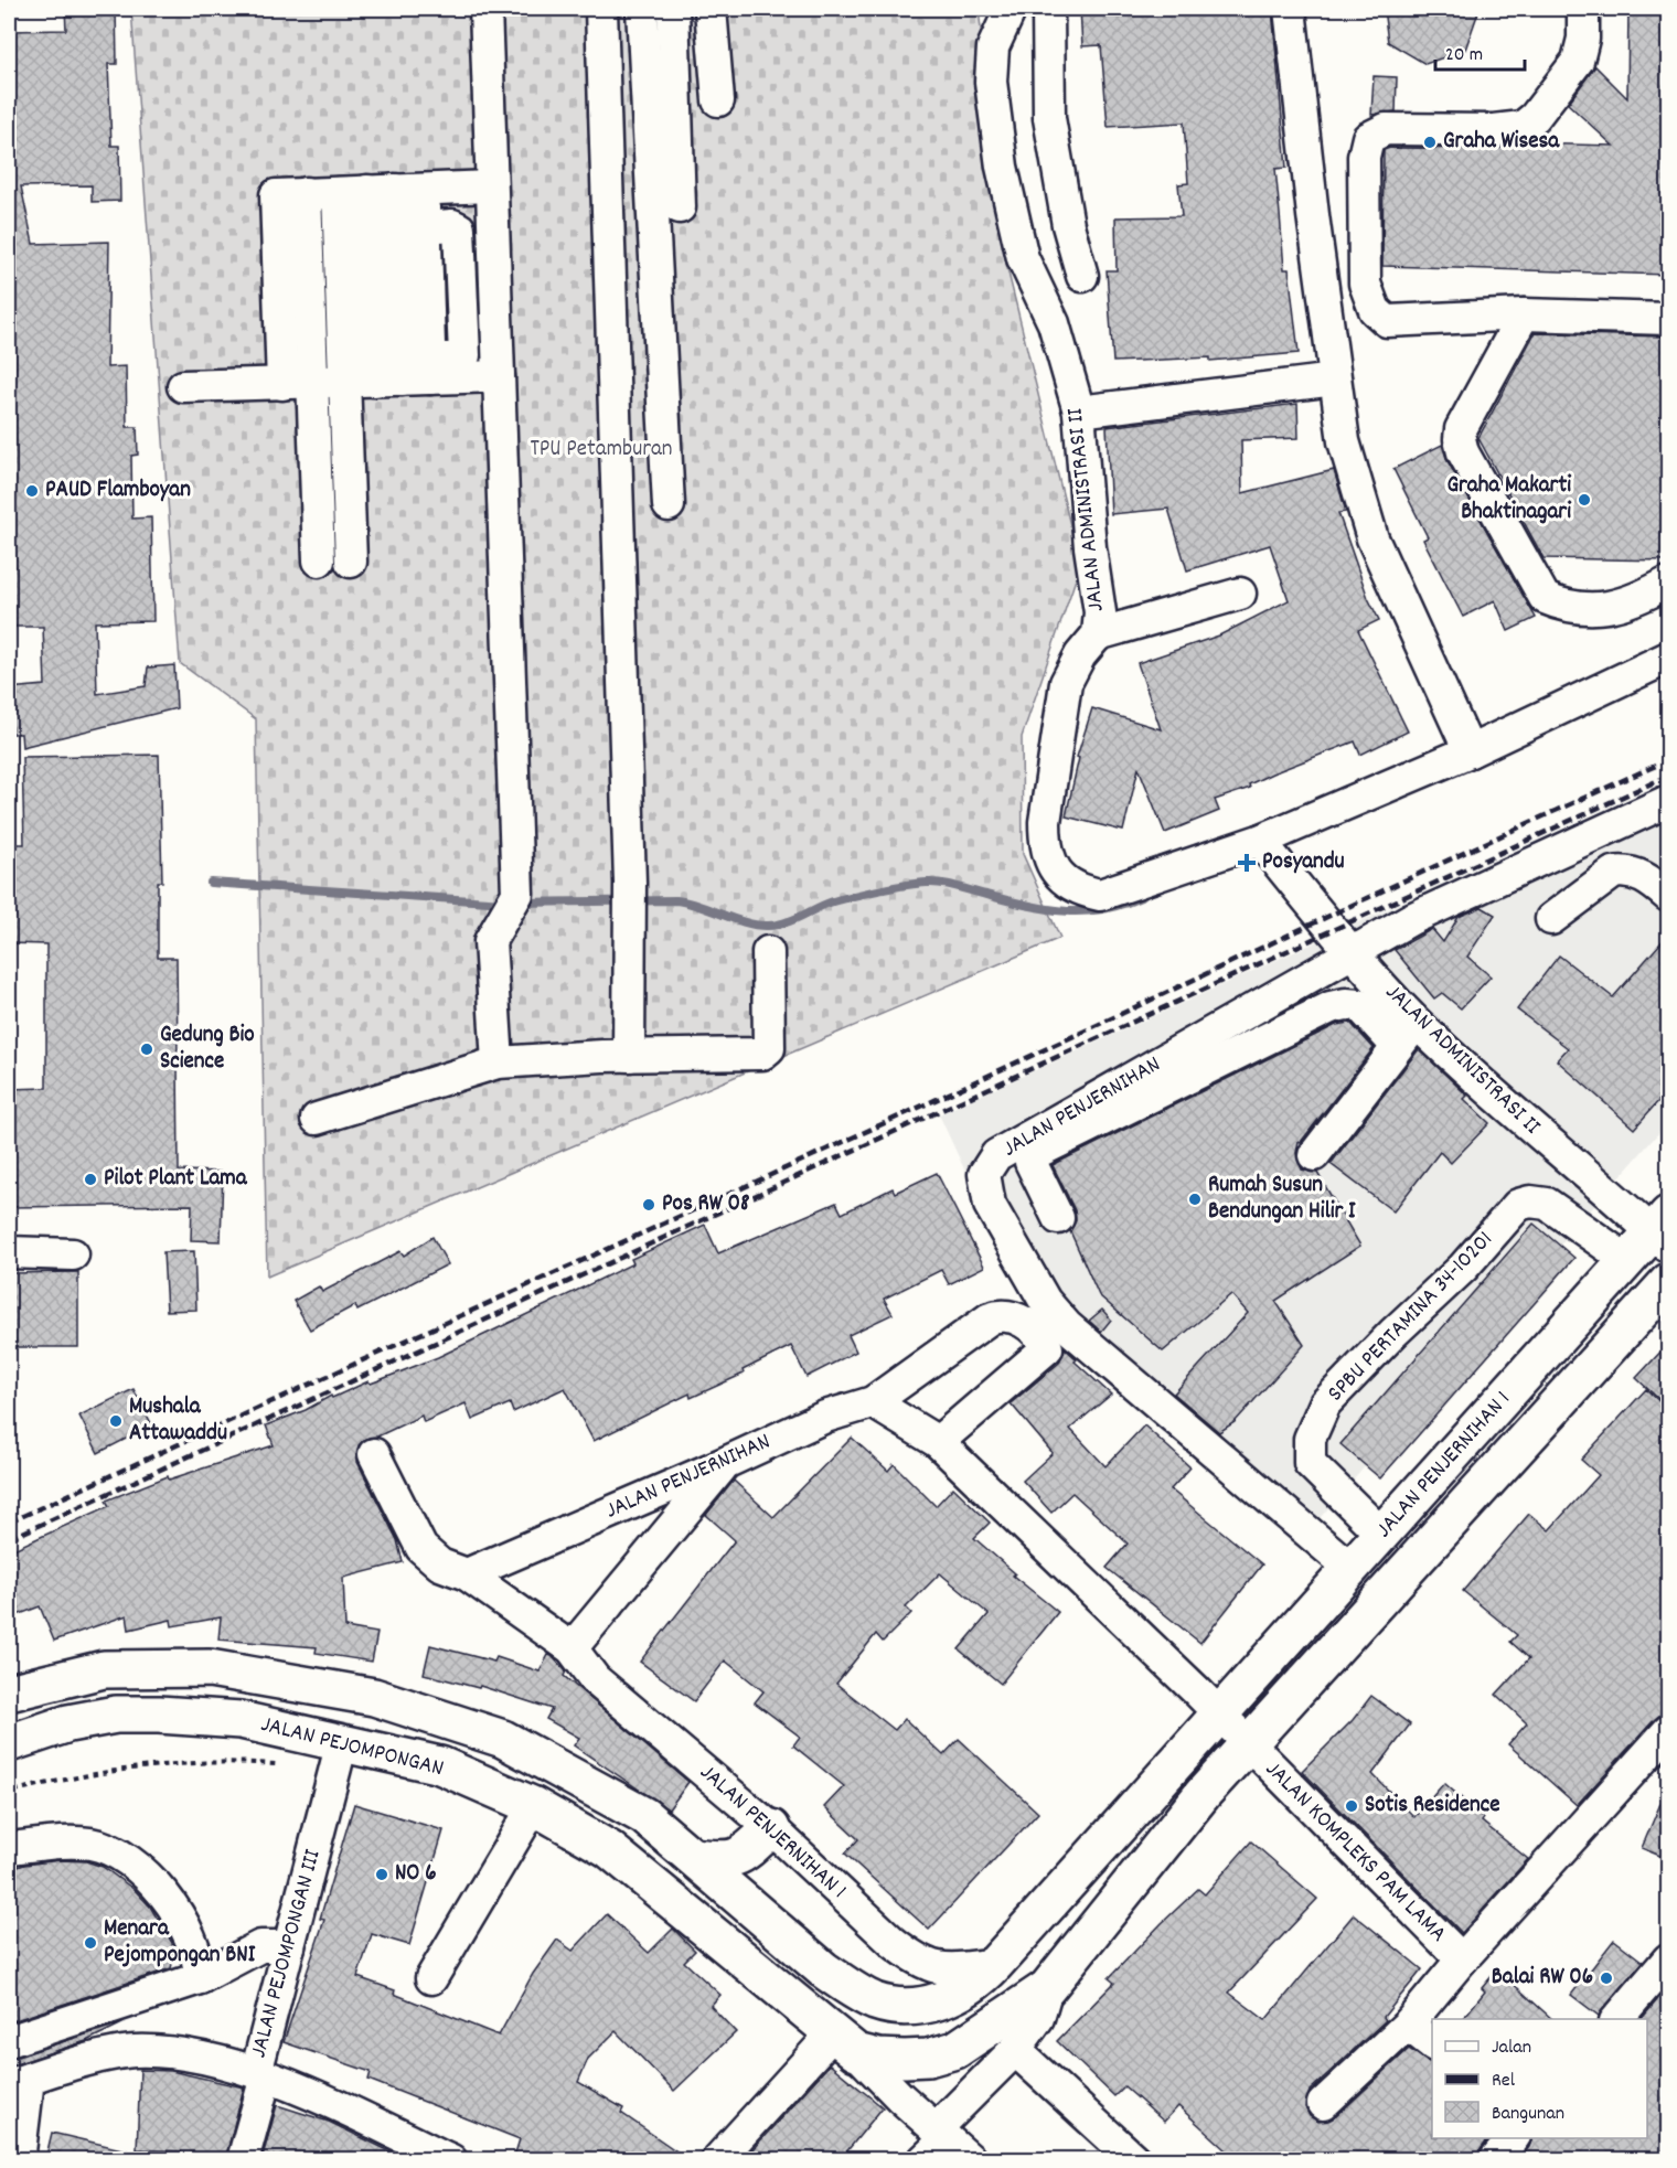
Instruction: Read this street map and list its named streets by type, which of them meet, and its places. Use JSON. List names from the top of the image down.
{
  "streets": {
    "main road": ["JALAN PENJERNIHAN 1", "JALAN PEJOMPONGAN"],
    "street": [
      "JALAN ADMINISTRASI II",
      "JALAN PENJERNIHAN",
      "SPBU PERTAMINA 34-10201",
      "JALAN KOMPLEKS PAM LAMA",
      "JALAN PEJOMPONGAN III"
    ]
  },
  "crossings": [
    ["JALAN ADMINISTRASI II", "JALAN PENJERNIHAN"],
    ["JALAN ADMINISTRASI II", "JALAN PENJERNIHAN 1"],
    ["JALAN PENJERNIHAN", "JALAN PENJERNIHAN 1"],
    ["SPBU PERTAMINA 34-10201", "JALAN PENJERNIHAN 1"],
    ["JALAN PENJERNIHAN 1", "JALAN PEJOMPONGAN"],
    ["JALAN PENJERNIHAN 1", "JALAN KOMPLEKS PAM LAMA"],
    ["JALAN PEJOMPONGAN", "JALAN PEJOMPONGAN III"]
  ],
  "parks": ["TPU Petamburan"],
  "places": {
    "other": [
      "Graha Wisesa",
      "PAUD Flamboyan",
      "Graha Makarti Bhaktinagari",
      "Gedung Bio Science",
      "Pilot Plant Lama",
      "Rumah Susun Bendungan Hilir I",
      "Pos RW 08",
      "Mushala Attawaddu",
      "Sotis Residence",
      "NO 6",
      "Menara Pejompongan BNI",
      "Balai RW 06"
    ],
    "health": ["Posyandu"]
  },
  "legend": ["Jalan", "Rel", "Bangunan"],
  "scale_bar": "20 m"
}
